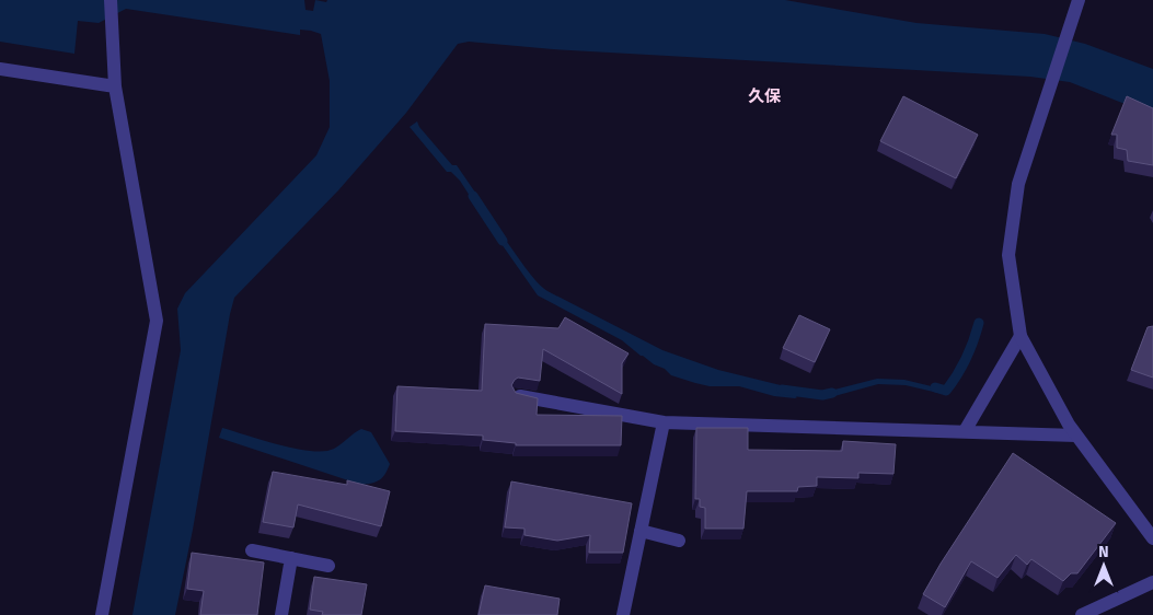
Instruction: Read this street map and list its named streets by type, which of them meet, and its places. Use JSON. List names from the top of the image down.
{
  "districts": ["久保"],
  "north": "top"
}
